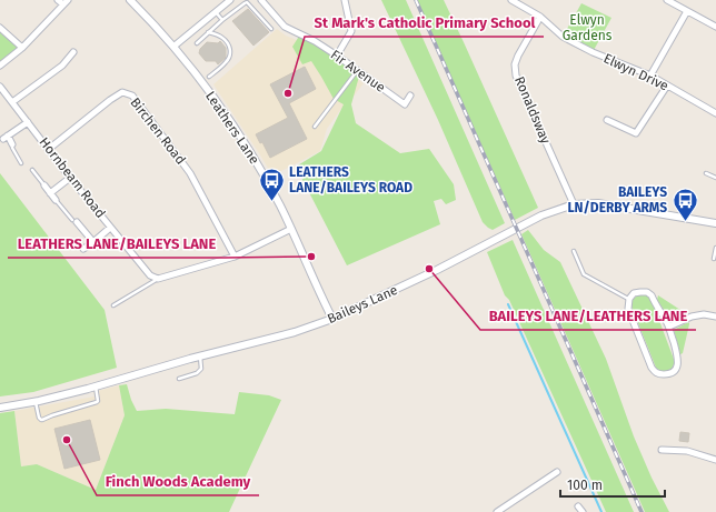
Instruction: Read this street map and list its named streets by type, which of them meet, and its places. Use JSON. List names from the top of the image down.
{
  "streets": {
    "street": [
      "Fir Avenue",
      "Elwyn Drive",
      "Ronaldsway",
      "Leathers Lane",
      "Birchen Road",
      "Hornbeam Road",
      "Baileys Lane"
    ]
  },
  "crossings": [
    ["Elwyn Drive", "Ronaldsway"],
    ["Ronaldsway", "Baileys Lane"],
    ["Leathers Lane", "Baileys Lane"],
    ["Birchen Road", "Hornbeam Road"]
  ],
  "parks": ["Elwyn Gardens"],
  "places": {
    "other": [
      "St Mark's Catholic Primary School",
      "LEATHERS LANE/BAILEYS LANE",
      "BAILEYS LANE/LEATHERS LANE",
      "Finch Woods Academy"
    ],
    "bus stop": ["LEATHERS LANE/BAILEYS ROAD", "BAILEYS LN/DERBY ARMS"]
  },
  "scale_bar": "100 m"
}
